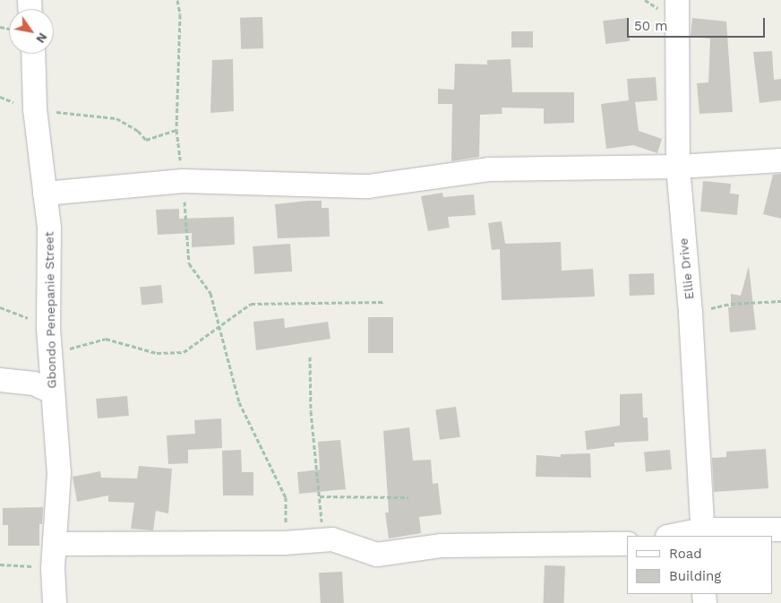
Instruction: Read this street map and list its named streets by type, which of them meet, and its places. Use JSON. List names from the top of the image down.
{
  "streets": {
    "street": ["Ellie Drive", "Gbondo Penepanie Street"]
  },
  "legend": ["Road", "Building"],
  "scale_bar": "50 m",
  "north": "bottom right"
}
